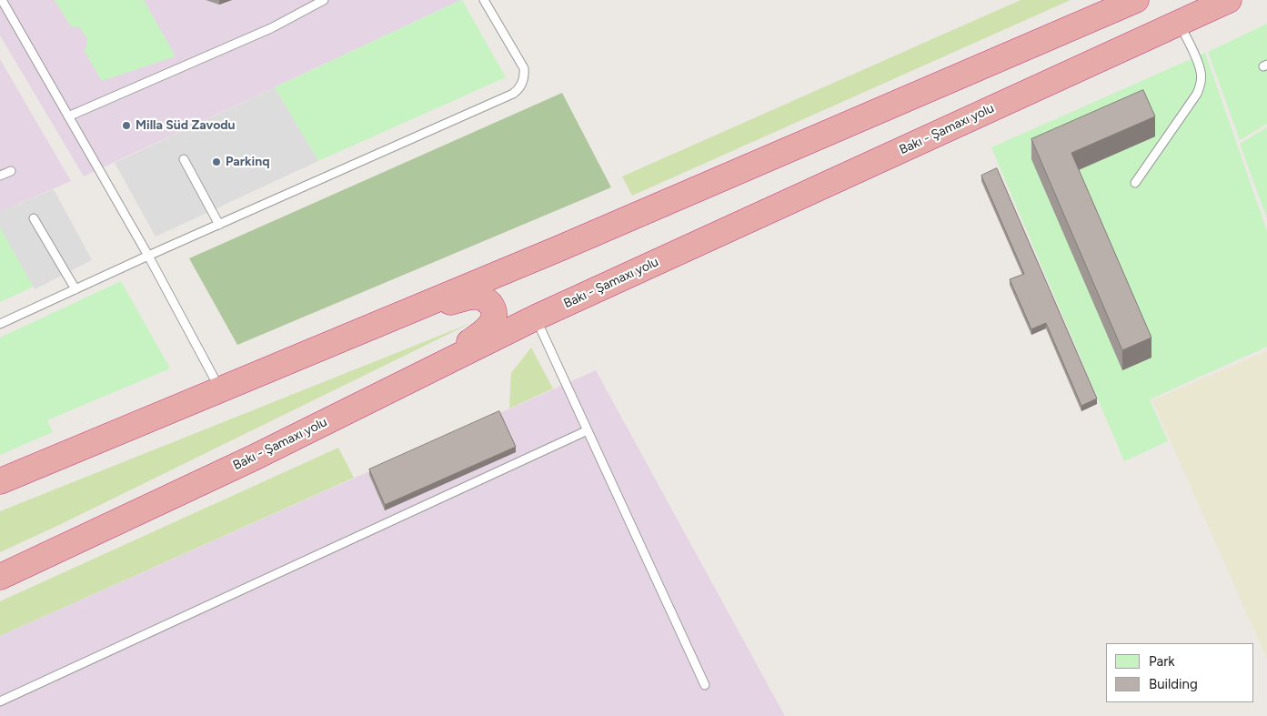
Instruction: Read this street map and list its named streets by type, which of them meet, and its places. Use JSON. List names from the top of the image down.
{
  "streets": {
    "highway": ["Bakı - Şamaxı yolu"]
  },
  "places": ["Milla Süd Zavodu", "Parkinq"],
  "legend": ["Park", "Building"]
}
